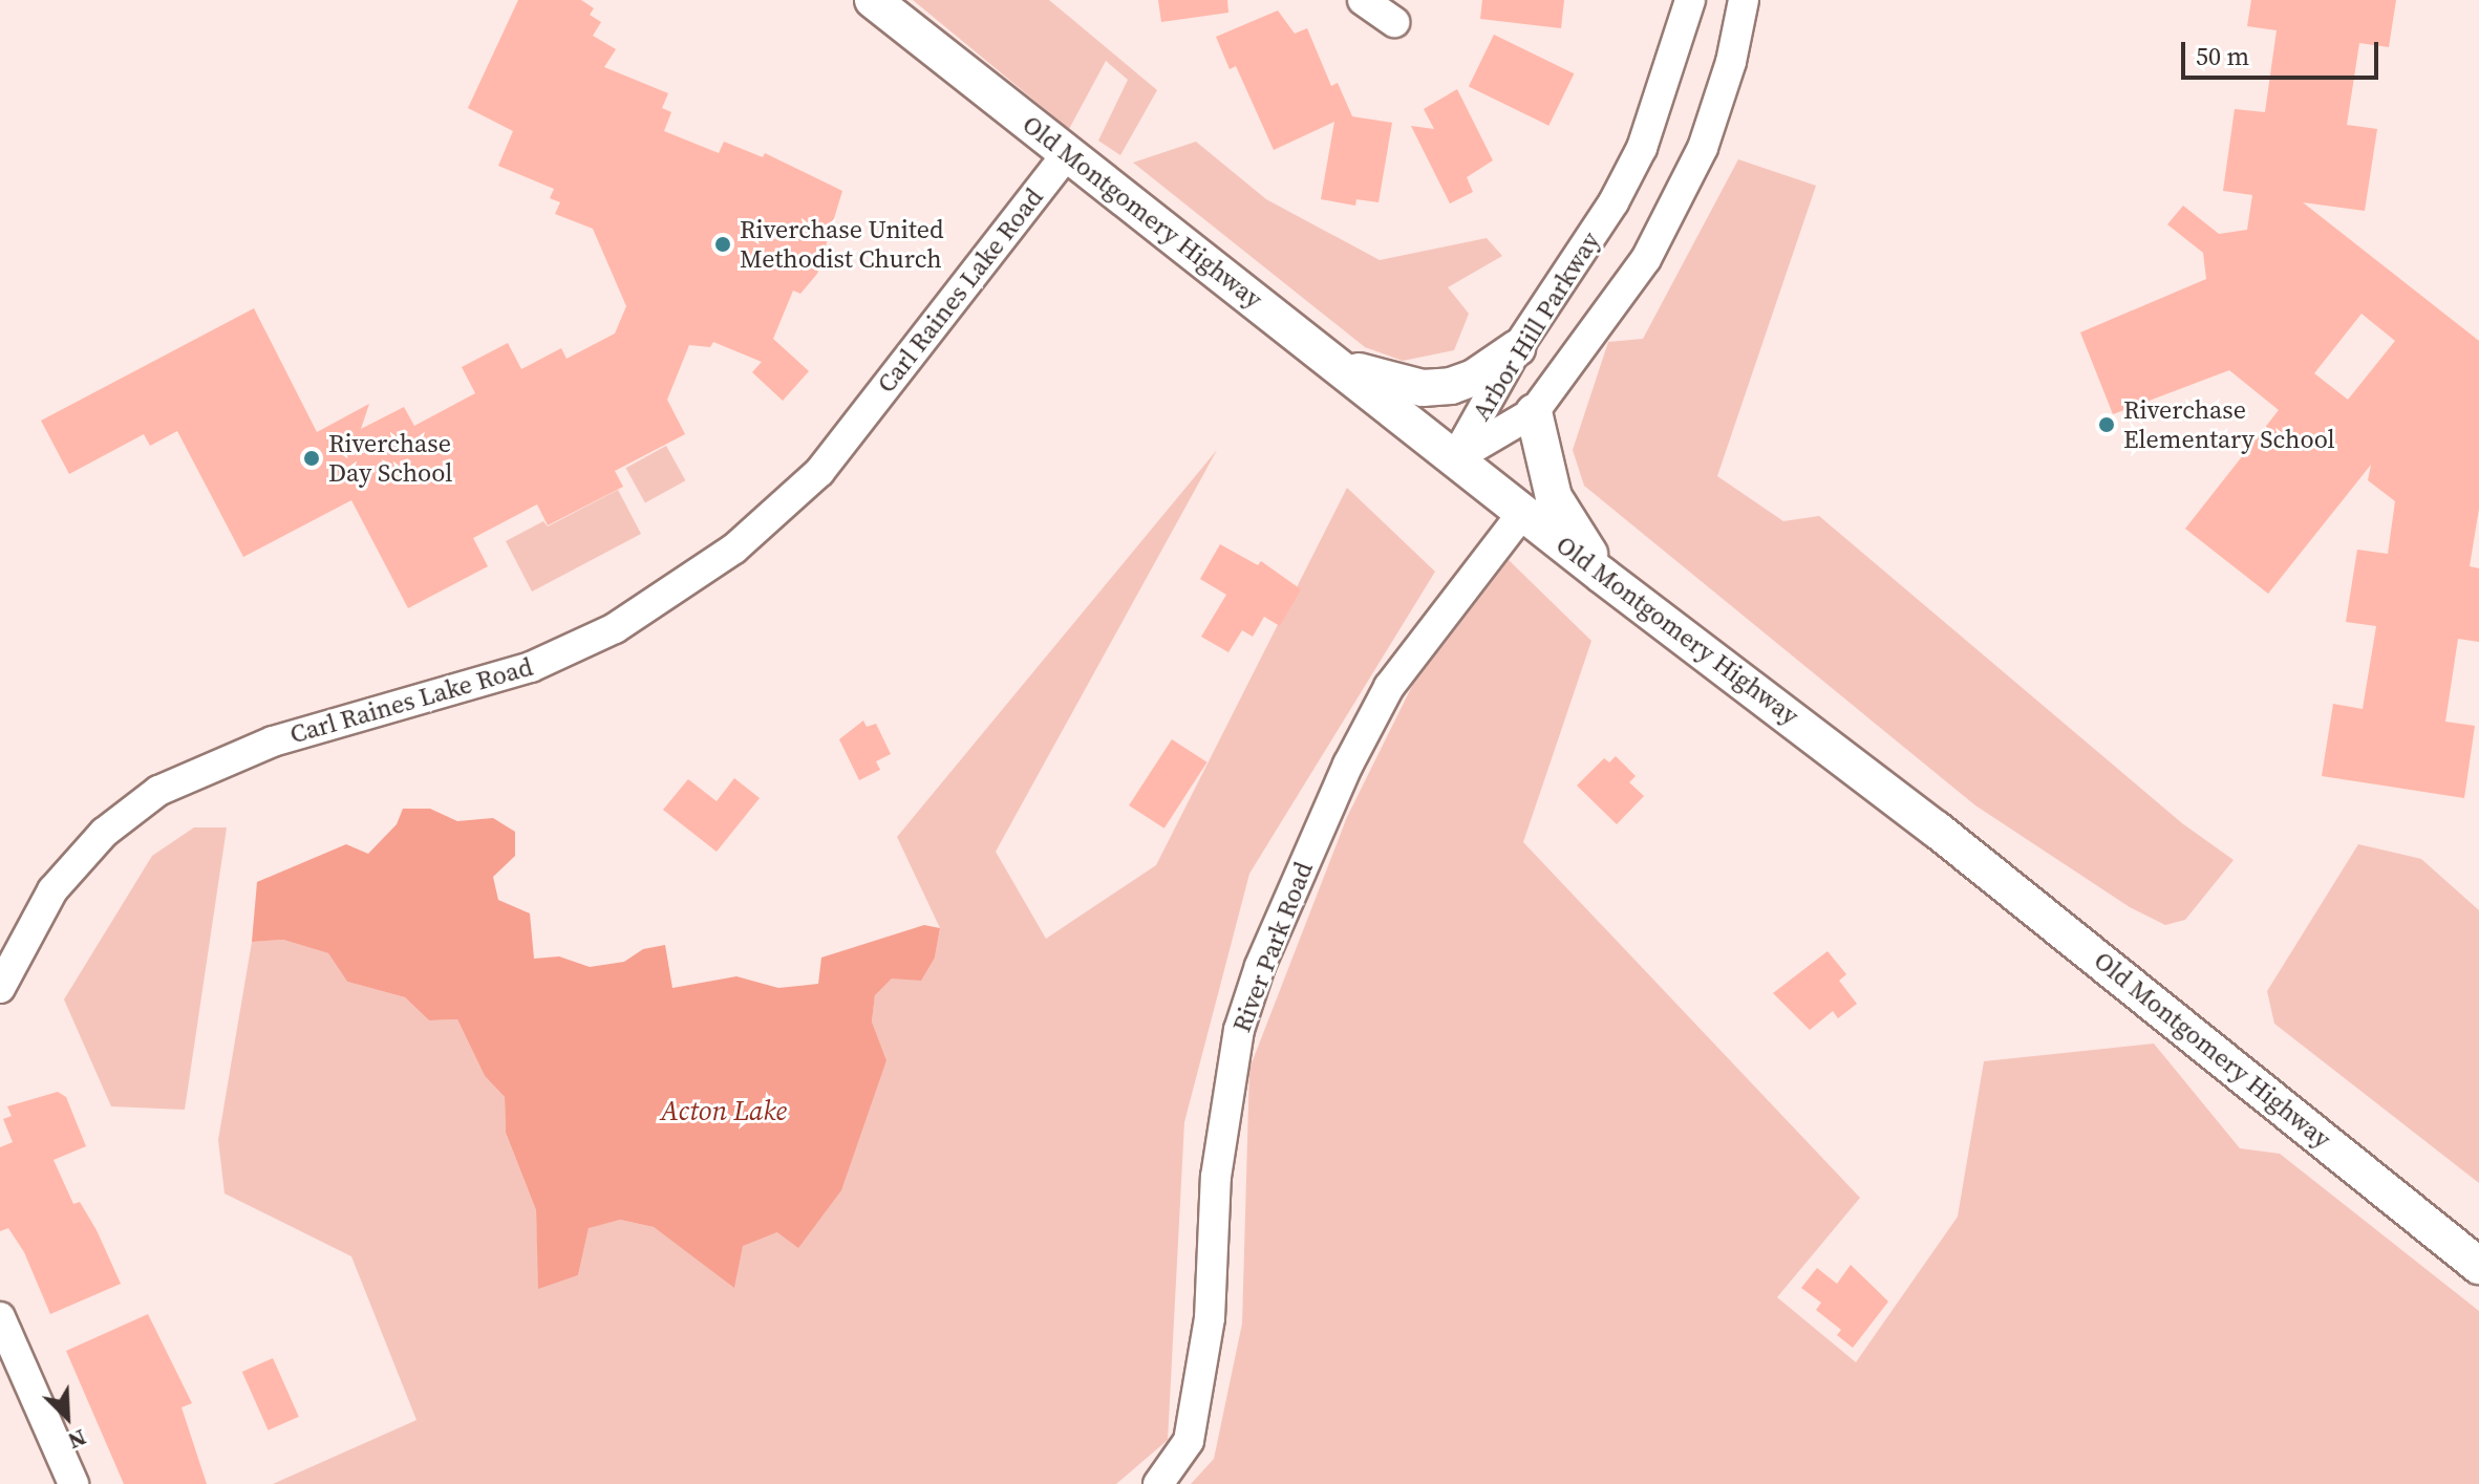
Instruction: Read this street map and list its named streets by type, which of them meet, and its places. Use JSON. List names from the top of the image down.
{
  "streets": {
    "street": [
      "Old Montgomery Highway",
      "Carl Raines Lake Road",
      "Arbor Hill Parkway",
      "River Park Road"
    ]
  },
  "crossings": [
    ["Old Montgomery Highway", "Carl Raines Lake Road"],
    ["Old Montgomery Highway", "Arbor Hill Parkway"],
    ["Old Montgomery Highway", "River Park Road"]
  ],
  "water": ["Acton Lake"],
  "places": ["Riverchase United Methodist Church", "Riverchase Elementary School", "Riverchase Day School"],
  "scale_bar": "50 m",
  "north": "bottom right"
}
